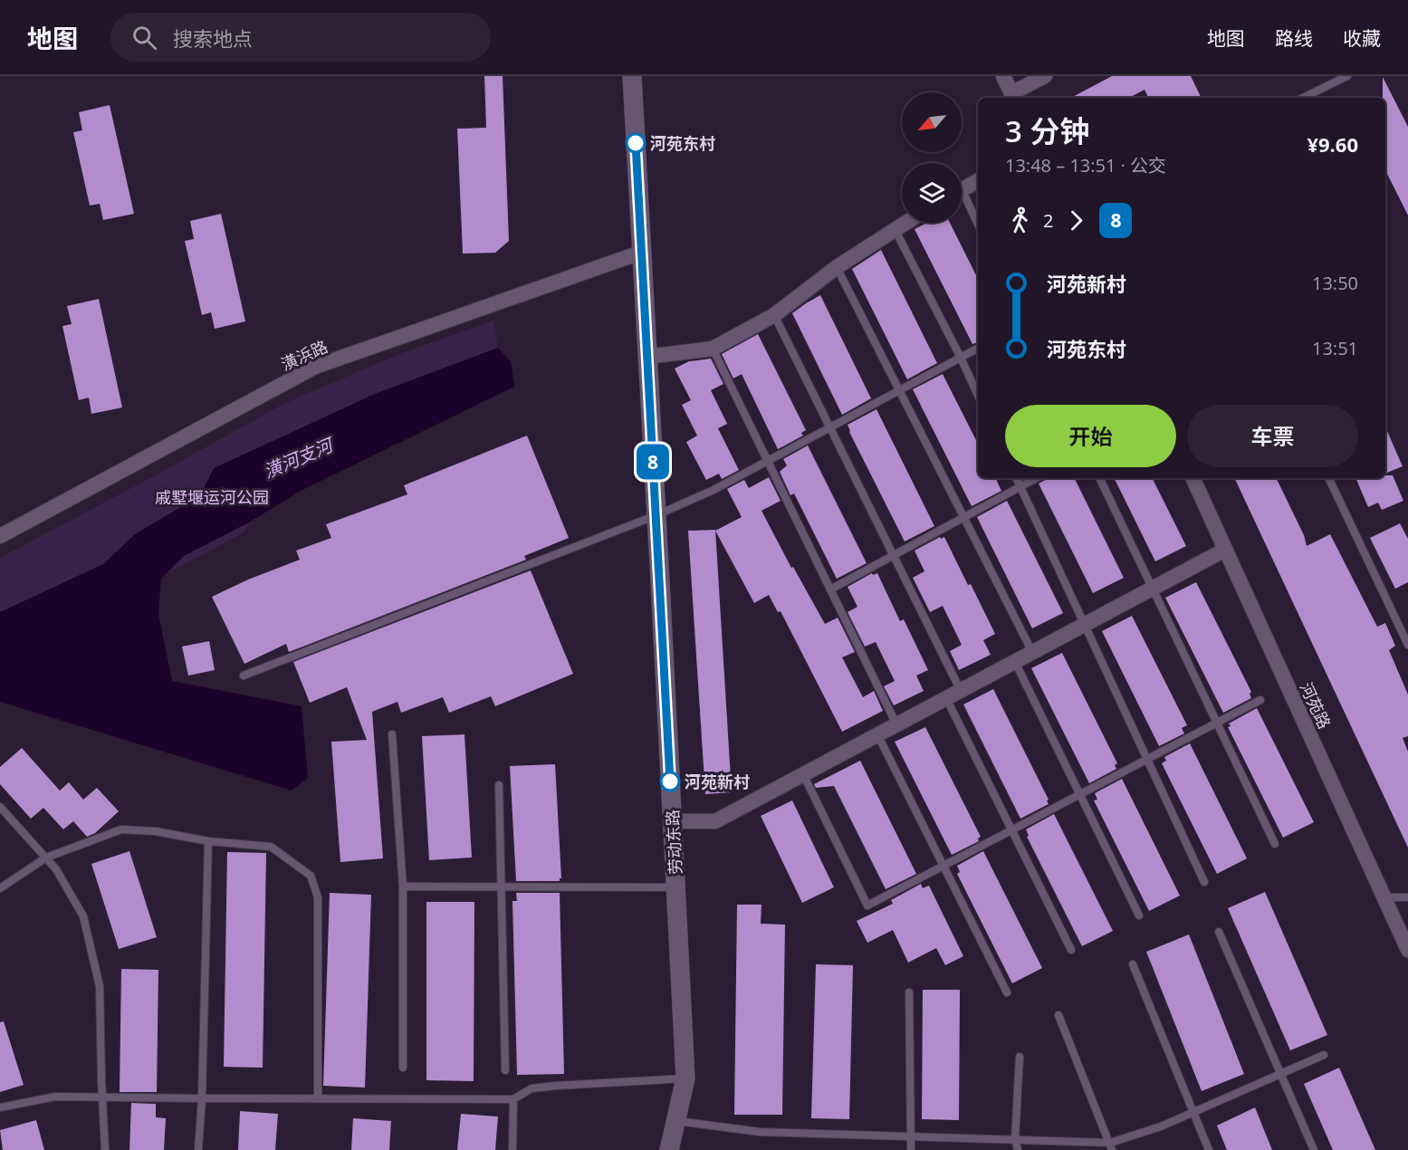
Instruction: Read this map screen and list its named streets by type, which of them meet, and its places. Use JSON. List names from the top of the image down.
{
  "streets": {
    "street": ["潢浜路", "河苑路", "劳动东路"]
  },
  "crossings": [
    ["潢浜路", "劳动东路"]
  ],
  "water": ["潢河支河"],
  "parks": ["戚墅堰运河公园"],
  "places": ["河苑东村", "河苑新村"],
  "lines": ["bus line 8"],
  "north": "bottom left",
  "page": {
    "header": "地图",
    "search": "搜索地点",
    "nav": ["地图", "路线", "收藏"],
    "on_map": "8",
    "heading": ["3 分钟", "13:48 – 13:51 · 公交", "¥9.60"],
    "legs": ["2", "8"],
    "list": [
      {
        "name": "河苑新村",
        "value": "13:50"
      },
      {
        "name": "河苑东村",
        "value": "13:51"
      }
    ],
    "buttons": ["开始", "车票"]
  }
}
